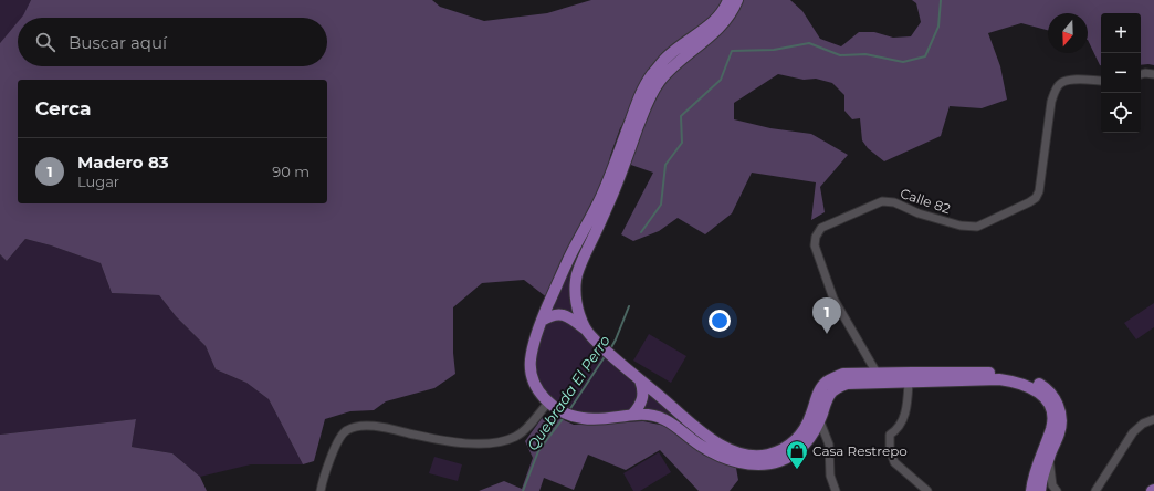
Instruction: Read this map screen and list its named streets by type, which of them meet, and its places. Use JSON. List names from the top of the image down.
{
  "streets": {
    "street": ["Calle 82"]
  },
  "water": ["Quebrada El Perro"],
  "places": {
    "shop": ["Casa Restrepo"]
  },
  "north": "bottom",
  "page": {
    "map_buttons": ["+", "−"],
    "search": "Buscar aquí",
    "heading": "Cerca",
    "list": [
      {
        "mark": "1",
        "name": "Madero 83",
        "note": "Lugar",
        "value": "90 m"
      }
    ],
    "pins": "1"
  }
}
